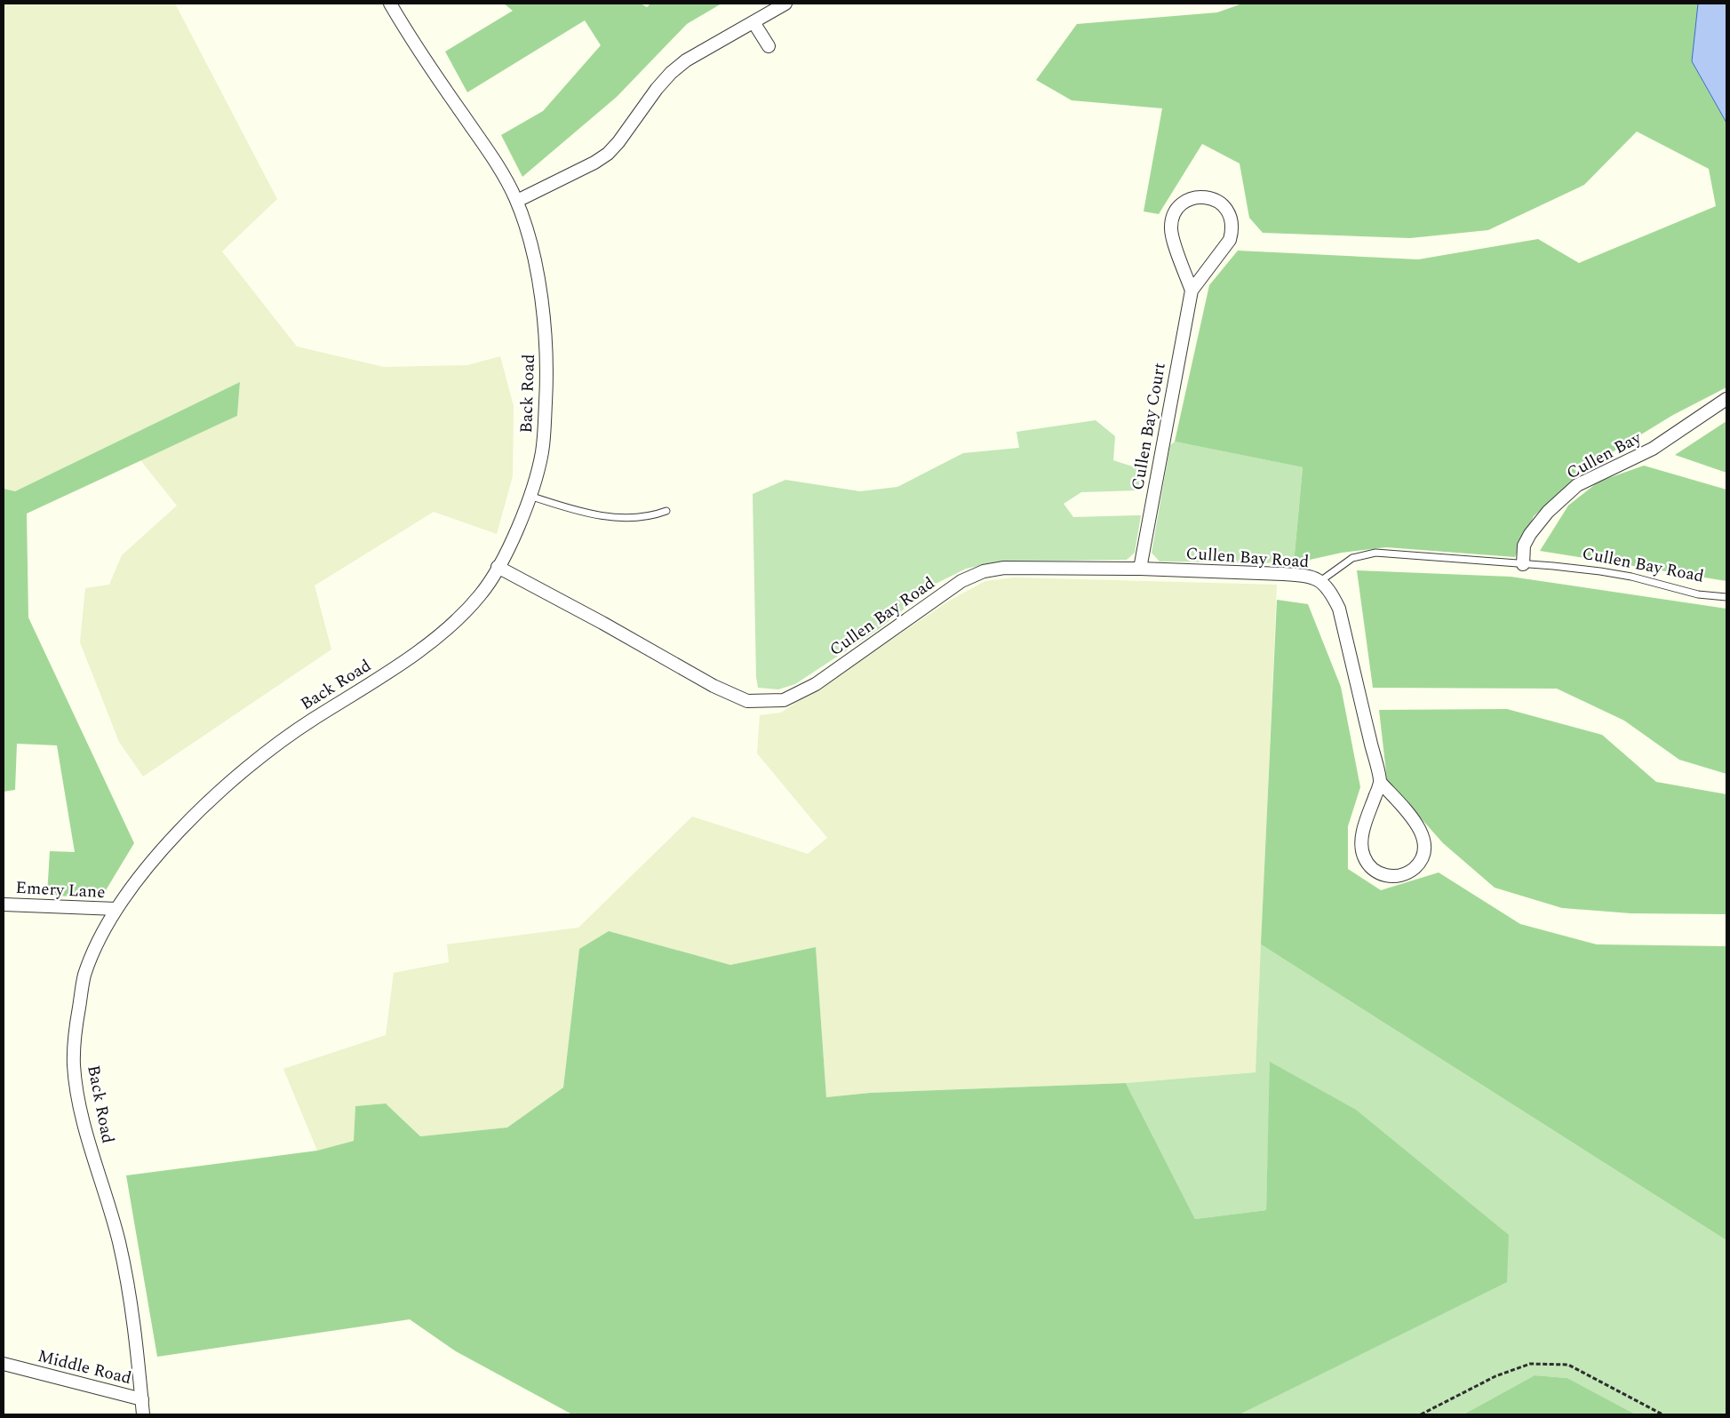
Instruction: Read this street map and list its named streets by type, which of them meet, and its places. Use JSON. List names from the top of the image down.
{
  "streets": {
    "street": [
      "Back Road",
      "Cullen Bay Court",
      "Cullen Bay",
      "Cullen Bay Road",
      "Emery Lane",
      "Middle Road"
    ]
  },
  "crossings": [
    ["Back Road", "Cullen Bay Road"],
    ["Back Road", "Emery Lane"],
    ["Back Road", "Middle Road"],
    ["Cullen Bay Court", "Cullen Bay Road"],
    ["Cullen Bay", "Cullen Bay Road"]
  ]
}
